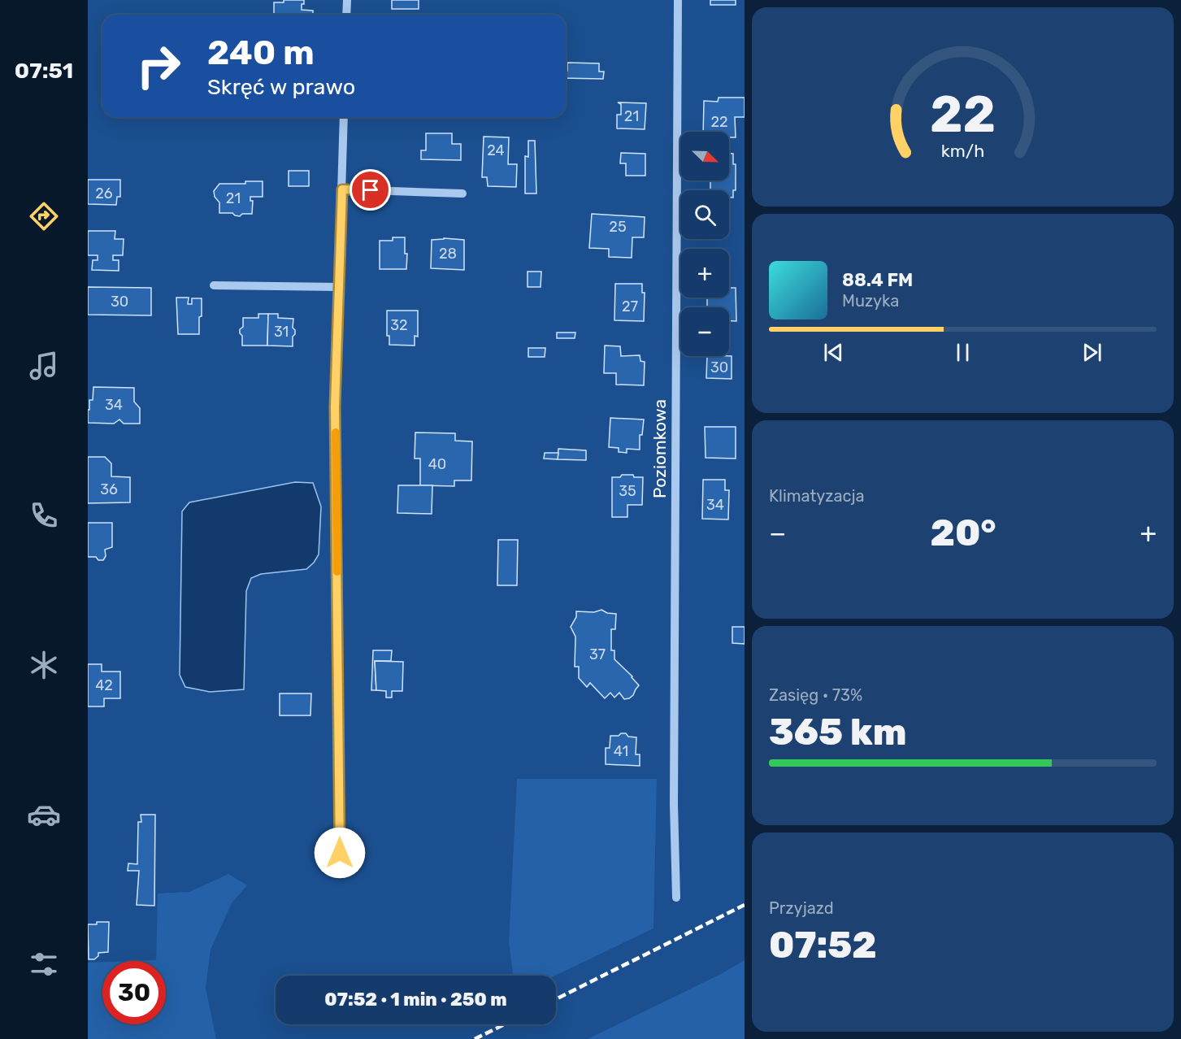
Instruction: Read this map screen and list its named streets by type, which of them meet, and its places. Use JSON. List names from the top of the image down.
{
  "streets": {
    "street": ["Poziomkowa"]
  },
  "house_numbers": [
    "21",
    "22",
    "24",
    "26",
    "21",
    "25",
    "28",
    "30",
    "27",
    "32",
    "31",
    "30",
    "34",
    "40",
    "36",
    "35",
    "34",
    "37",
    "42",
    "41"
  ],
  "north": "bottom right",
  "page": {
    "tabs": "07:51",
    "turn": ["240 m", "Skręć w prawo"],
    "map_buttons": ["+", "−"],
    "song": ["88.4 FM", "Muzyka"],
    "tile": [
      "Klimatyzacja",
      ["Zasięg · 73%", "365 km"],
      ["Przyjazd", "07:52"]
    ],
    "heat": ["−", "20°", "+"],
    "limit": "30",
    "trip": "07:52 · 1 min · 250 m",
    "gauge": ["22", "km/h"]
  }
}
